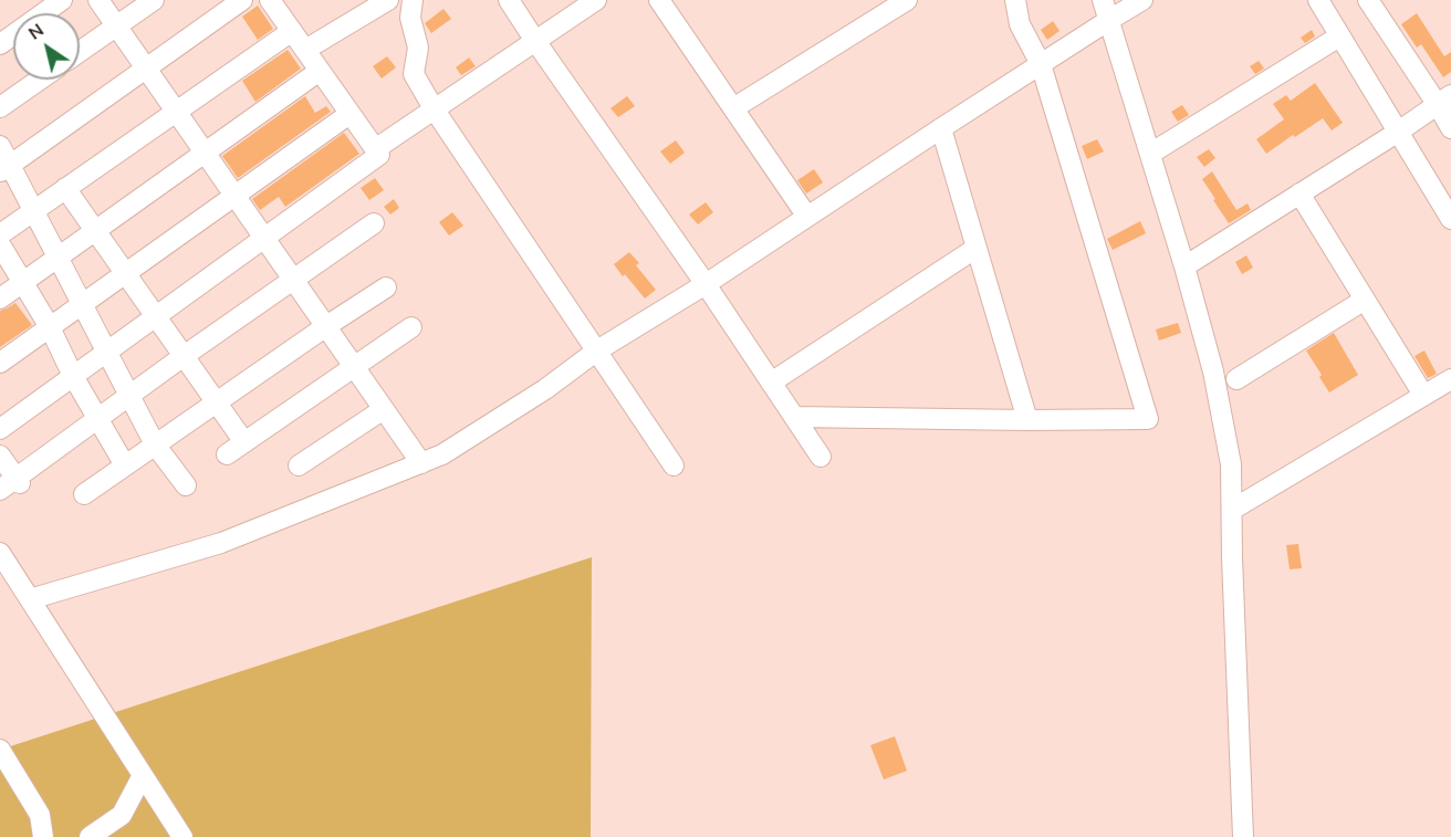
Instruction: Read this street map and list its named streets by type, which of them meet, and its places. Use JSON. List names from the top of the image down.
{
  "north": "top left"
}
